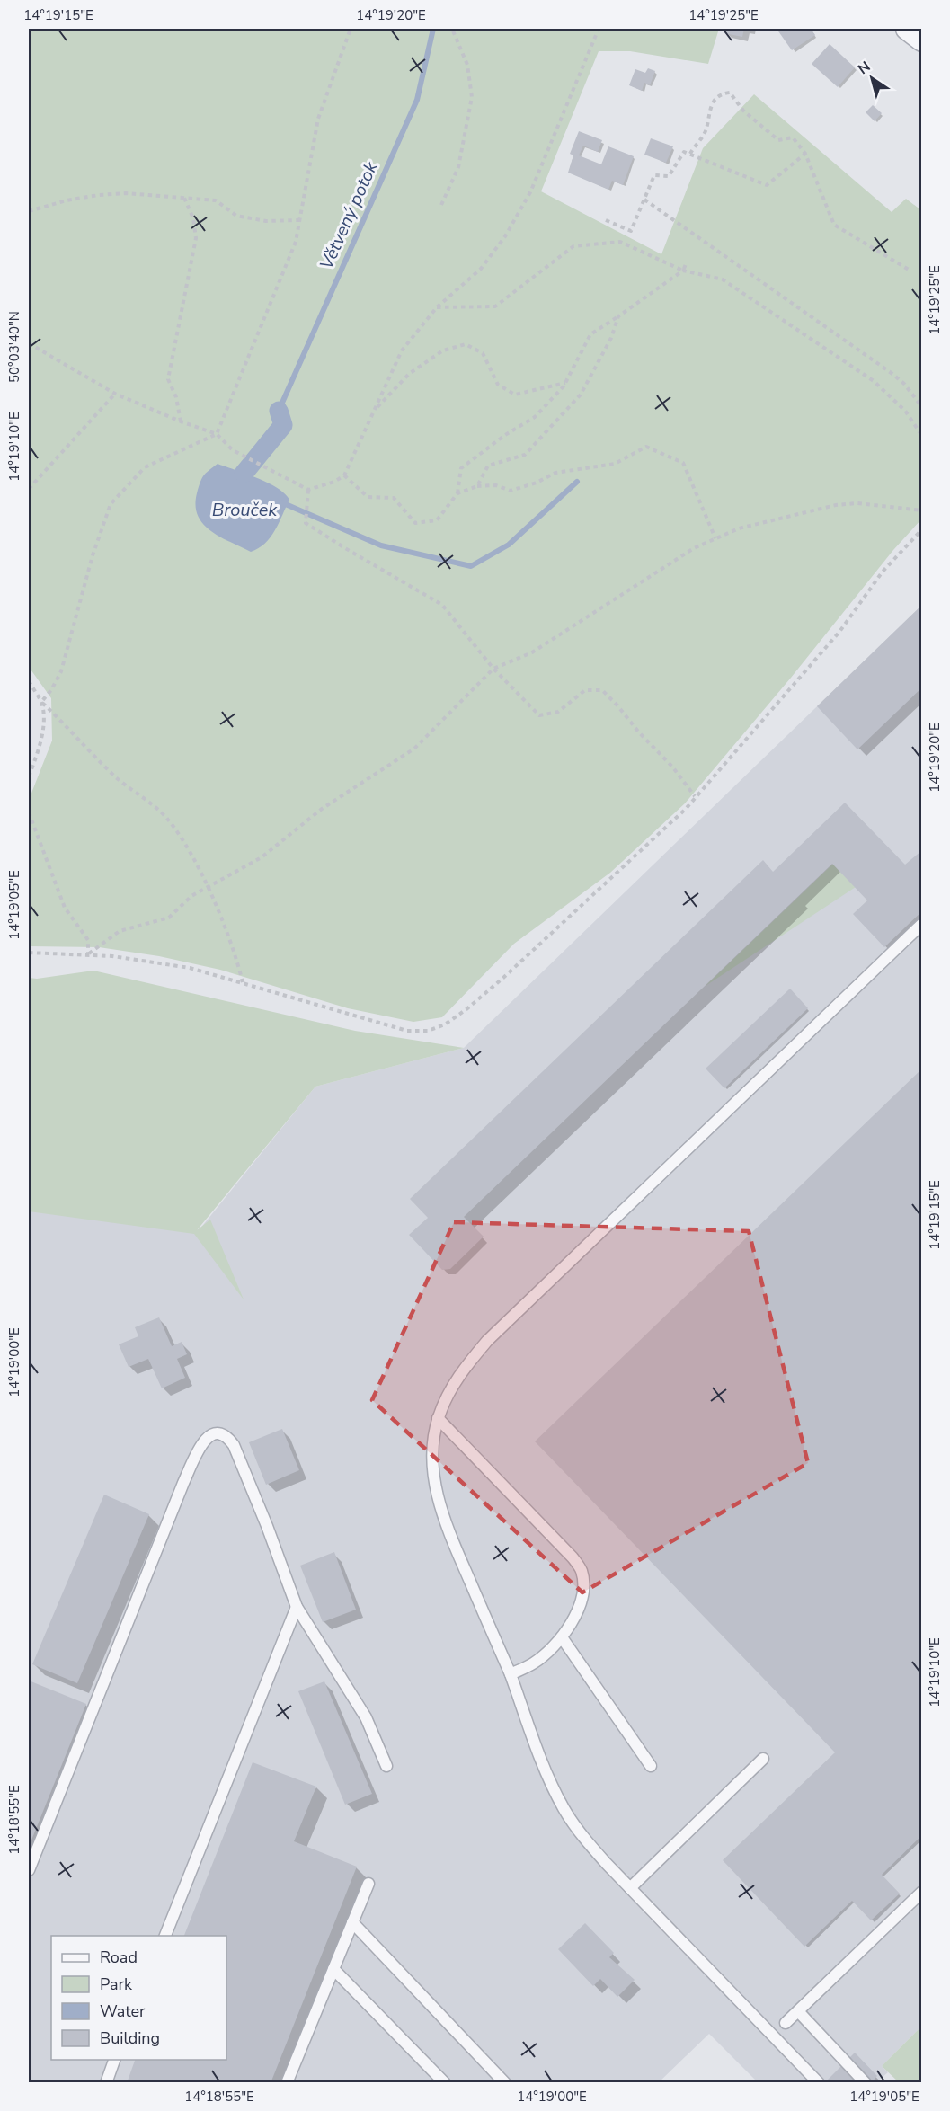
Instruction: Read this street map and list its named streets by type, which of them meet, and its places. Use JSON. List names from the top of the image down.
{
  "water": ["Větvený potok", "Brouček"],
  "legend": [
    "Road",
    "Park",
    "Water",
    "Building"
  ],
  "north": "top left",
  "coordinates": [
    "14°19'15\"E",
    "14°19'20\"E",
    "14°19'25\"E",
    "50°03'40\"N",
    "14°19'10\"E",
    "14°19'05\"E",
    "14°19'00\"E",
    "14°18'55\"E"
  ]
}
